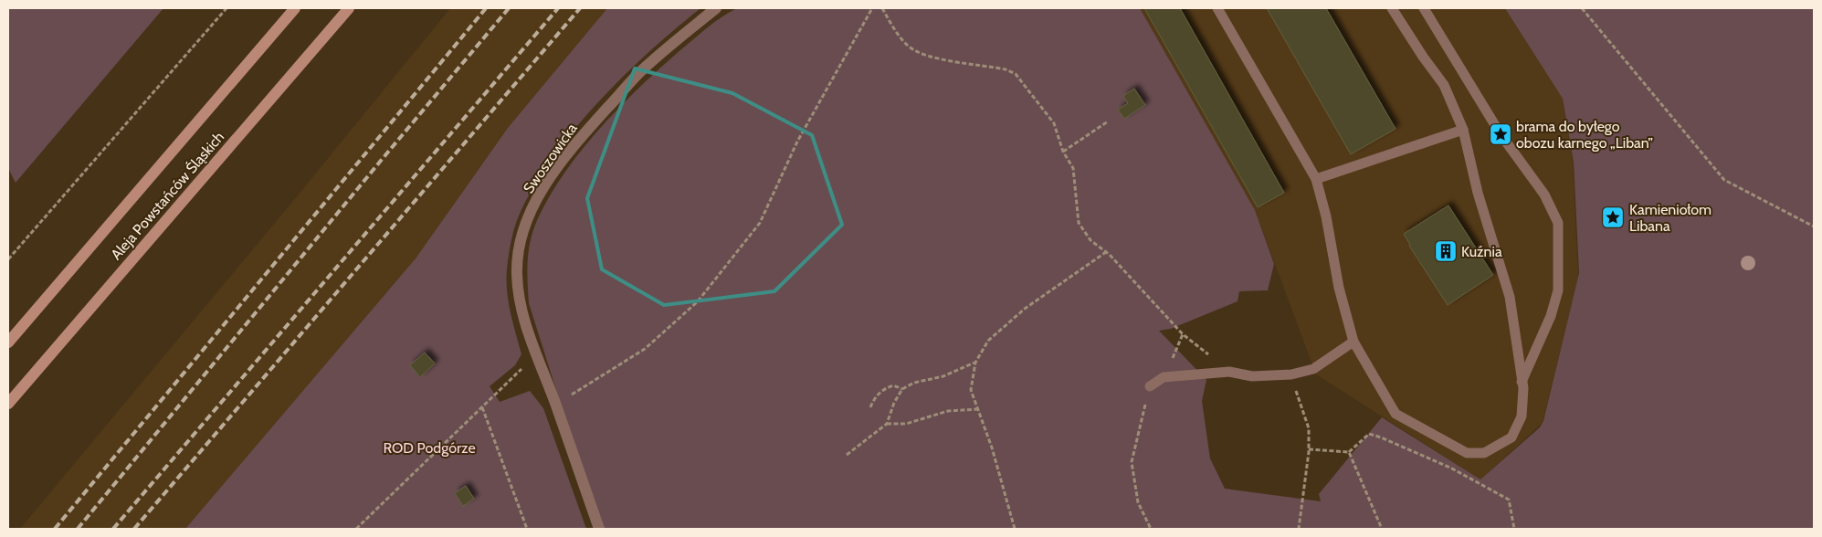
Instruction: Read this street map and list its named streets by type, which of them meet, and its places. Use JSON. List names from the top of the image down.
{
  "streets": {
    "main road": ["Aleja Powstańców Śląskich"],
    "street": ["Swoszowicka"]
  },
  "parks": ["ROD Podgórze"],
  "places": {
    "place": ["brama do byłego obozu karnego „Liban”", "Kamieniołom Libana"],
    "building": ["Kuźnia"]
  }
}
